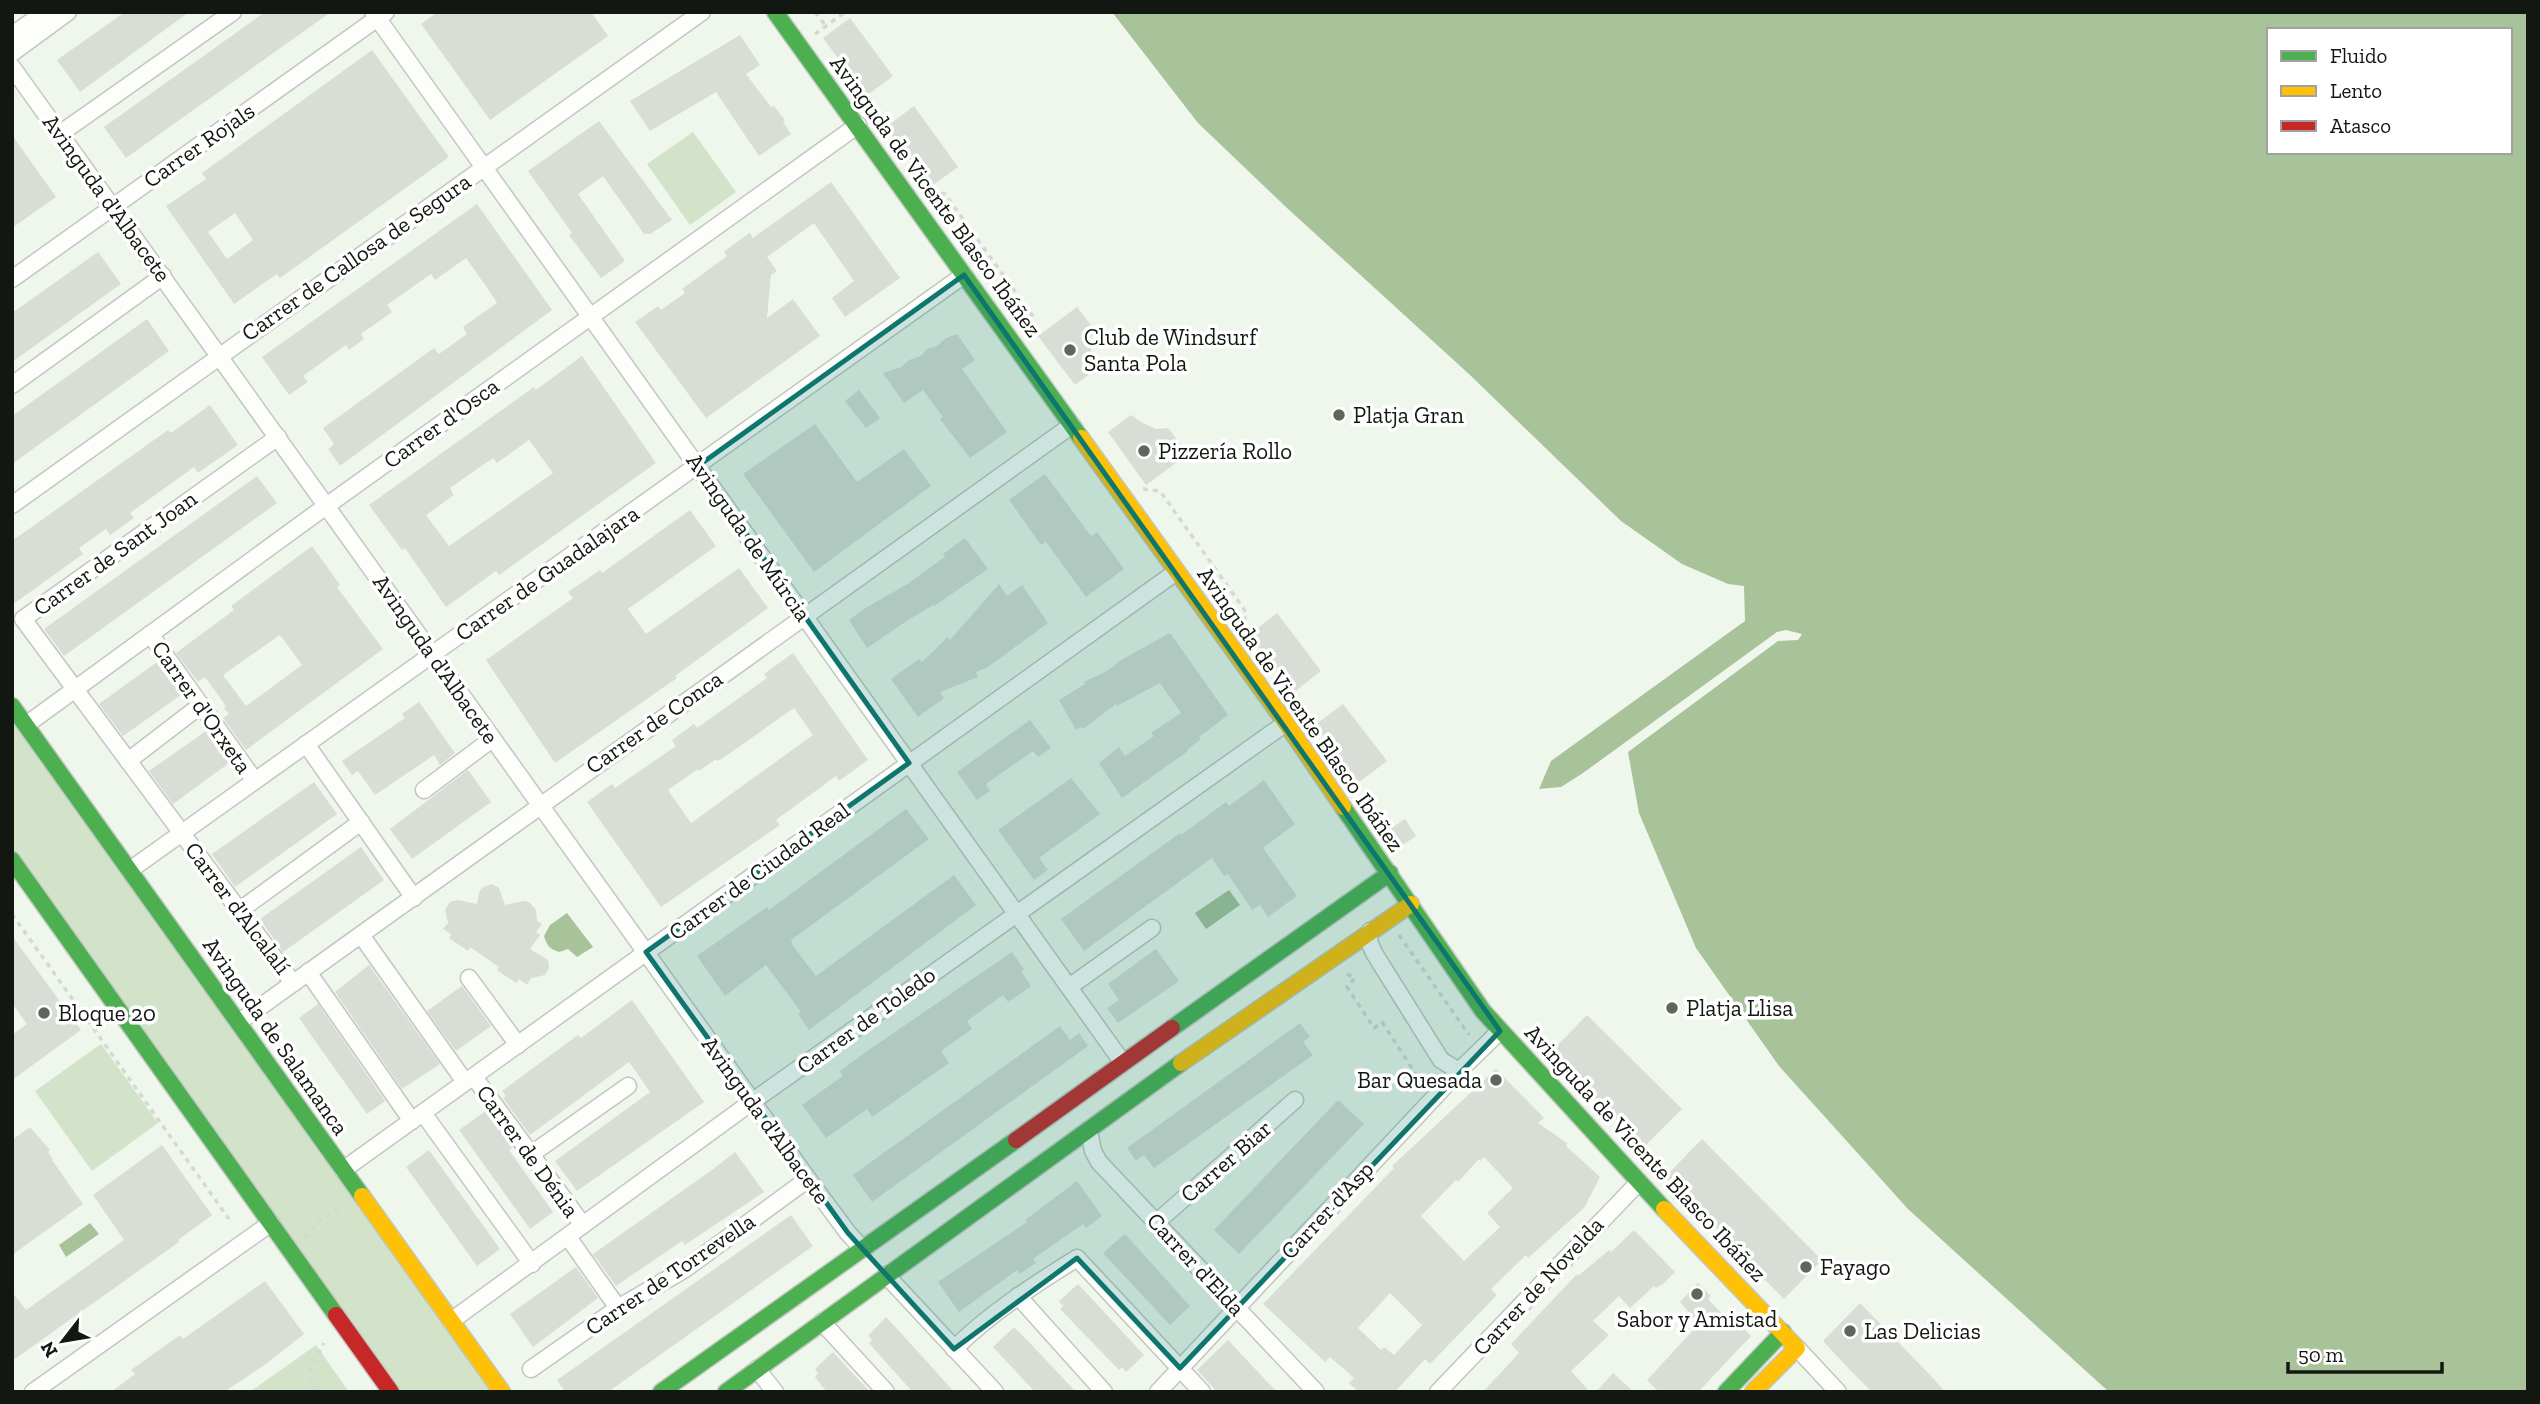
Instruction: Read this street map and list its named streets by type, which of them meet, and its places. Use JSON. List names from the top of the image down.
{
  "streets": {
    "street": [
      "Carrer Rojals",
      "Avinguda de Vicente Blasco Ibáñez",
      "Avinguda d'Albacete",
      "Carrer de Callosa de Segura",
      "Carrer d'Osca",
      "Avinguda de Múrcia",
      "Carrer de Sant Joan",
      "Carrer de Guadalajara",
      "Carrer d'Orxeta",
      "Carrer de Conca",
      "Carrer de Ciudad Real",
      "Carrer d'Alcalalí",
      "Carrer de Toledo",
      "Avinguda de Salamanca",
      "Carrer de Dénia",
      "Carrer Biar",
      "Carrer d'Asp",
      "Carrer d'Elda",
      "Carrer de Torrevella",
      "Carrer de Novelda"
    ]
  },
  "crossings": [
    ["Carrer Rojals", "Avinguda d'Albacete"],
    ["Carrer Rojals", "Avinguda de Múrcia"],
    ["Avinguda de Vicente Blasco Ibáñez", "Carrer d'Osca"],
    ["Avinguda de Vicente Blasco Ibáñez", "Carrer de Guadalajara"],
    ["Avinguda de Vicente Blasco Ibáñez", "Carrer de Conca"],
    ["Avinguda de Vicente Blasco Ibáñez", "Carrer de Ciudad Real"],
    ["Avinguda de Vicente Blasco Ibáñez", "Carrer de Toledo"],
    ["Avinguda de Vicente Blasco Ibáñez", "Carrer d'Asp"],
    ["Avinguda de Vicente Blasco Ibáñez", "Carrer de Novelda"],
    ["Avinguda d'Albacete", "Carrer de Callosa de Segura"],
    ["Avinguda d'Albacete", "Carrer d'Osca"],
    ["Avinguda d'Albacete", "Carrer de Sant Joan"],
    ["Avinguda d'Albacete", "Carrer de Guadalajara"],
    ["Avinguda d'Albacete", "Carrer de Conca"],
    ["Avinguda d'Albacete", "Carrer de Ciudad Real"],
    ["Avinguda d'Albacete", "Carrer de Toledo"],
    ["Avinguda d'Albacete", "Carrer de Torrevella"],
    ["Carrer de Callosa de Segura", "Avinguda de Múrcia"],
    ["Carrer d'Osca", "Avinguda de Múrcia"],
    ["Carrer d'Osca", "Carrer de Sant Joan"],
    ["Carrer d'Osca", "Carrer d'Orxeta"],
    ["Carrer d'Osca", "Carrer d'Alcalalí"],
    ["Carrer d'Osca", "Avinguda de Salamanca"],
    ["Avinguda de Múrcia", "Carrer de Guadalajara"],
    ["Avinguda de Múrcia", "Carrer de Conca"],
    ["Avinguda de Múrcia", "Carrer de Ciudad Real"],
    ["Avinguda de Múrcia", "Carrer de Toledo"],
    ["Carrer de Sant Joan", "Carrer d'Alcalalí"],
    ["Carrer de Guadalajara", "Carrer d'Orxeta"],
    ["Carrer de Guadalajara", "Carrer d'Alcalalí"],
    ["Carrer de Guadalajara", "Avinguda de Salamanca"],
    ["Carrer de Conca", "Carrer d'Alcalalí"],
    ["Carrer de Conca", "Avinguda de Salamanca"],
    ["Carrer de Conca", "Carrer de Dénia"],
    ["Carrer de Ciudad Real", "Avinguda de Salamanca"],
    ["Carrer de Ciudad Real", "Carrer de Dénia"],
    ["Carrer de Toledo", "Avinguda de Salamanca"],
    ["Carrer de Toledo", "Carrer de Dénia"],
    ["Carrer Biar", "Carrer d'Elda"],
    ["Carrer d'Asp", "Carrer d'Elda"]
  ],
  "places": [
    "Club de Windsurf Santa Pola",
    "Platja Gran",
    "Pizzería Rollo",
    "Platja Llisa",
    "Bloque 20",
    "Bar Quesada",
    "Fayago",
    "Sabor y Amistad",
    "Las Delicias"
  ],
  "legend": ["Fluido", "Lento", "Atasco"],
  "scale_bar": "50 m",
  "north": "bottom left"
}
